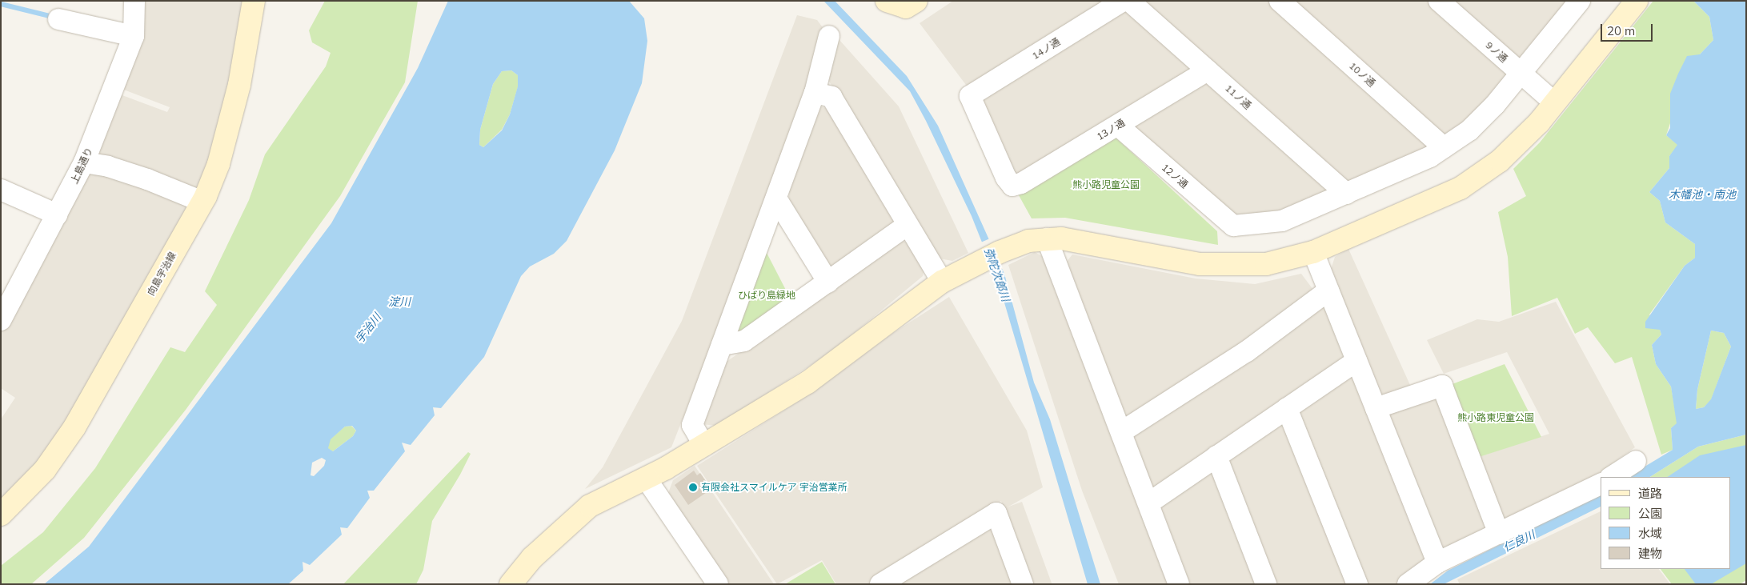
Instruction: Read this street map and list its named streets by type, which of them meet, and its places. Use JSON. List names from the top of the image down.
{
  "streets": {
    "street": [
      "14ノ通",
      "9ノ通",
      "10ノ通",
      "11ノ通",
      "13ノ通",
      "上島通り",
      "12ノ通",
      "向島宇治線"
    ]
  },
  "crossings": [
    ["14ノ通", "13ノ通"],
    ["11ノ通", "13ノ通"],
    ["11ノ通", "12ノ通"],
    ["13ノ通", "12ノ通"]
  ],
  "water": [
    "木幡池・南池",
    "弥陀次郎川",
    "淀川",
    "宇治川",
    "仁良川"
  ],
  "parks": ["熊小路児童公園", "ひばり島緑地", "熊小路東児童公園"],
  "places": ["有限会社スマイルケア 宇治営業所"],
  "legend": [
    "道路",
    "公園",
    "水域",
    "建物"
  ],
  "scale_bar": "20 m"
}
